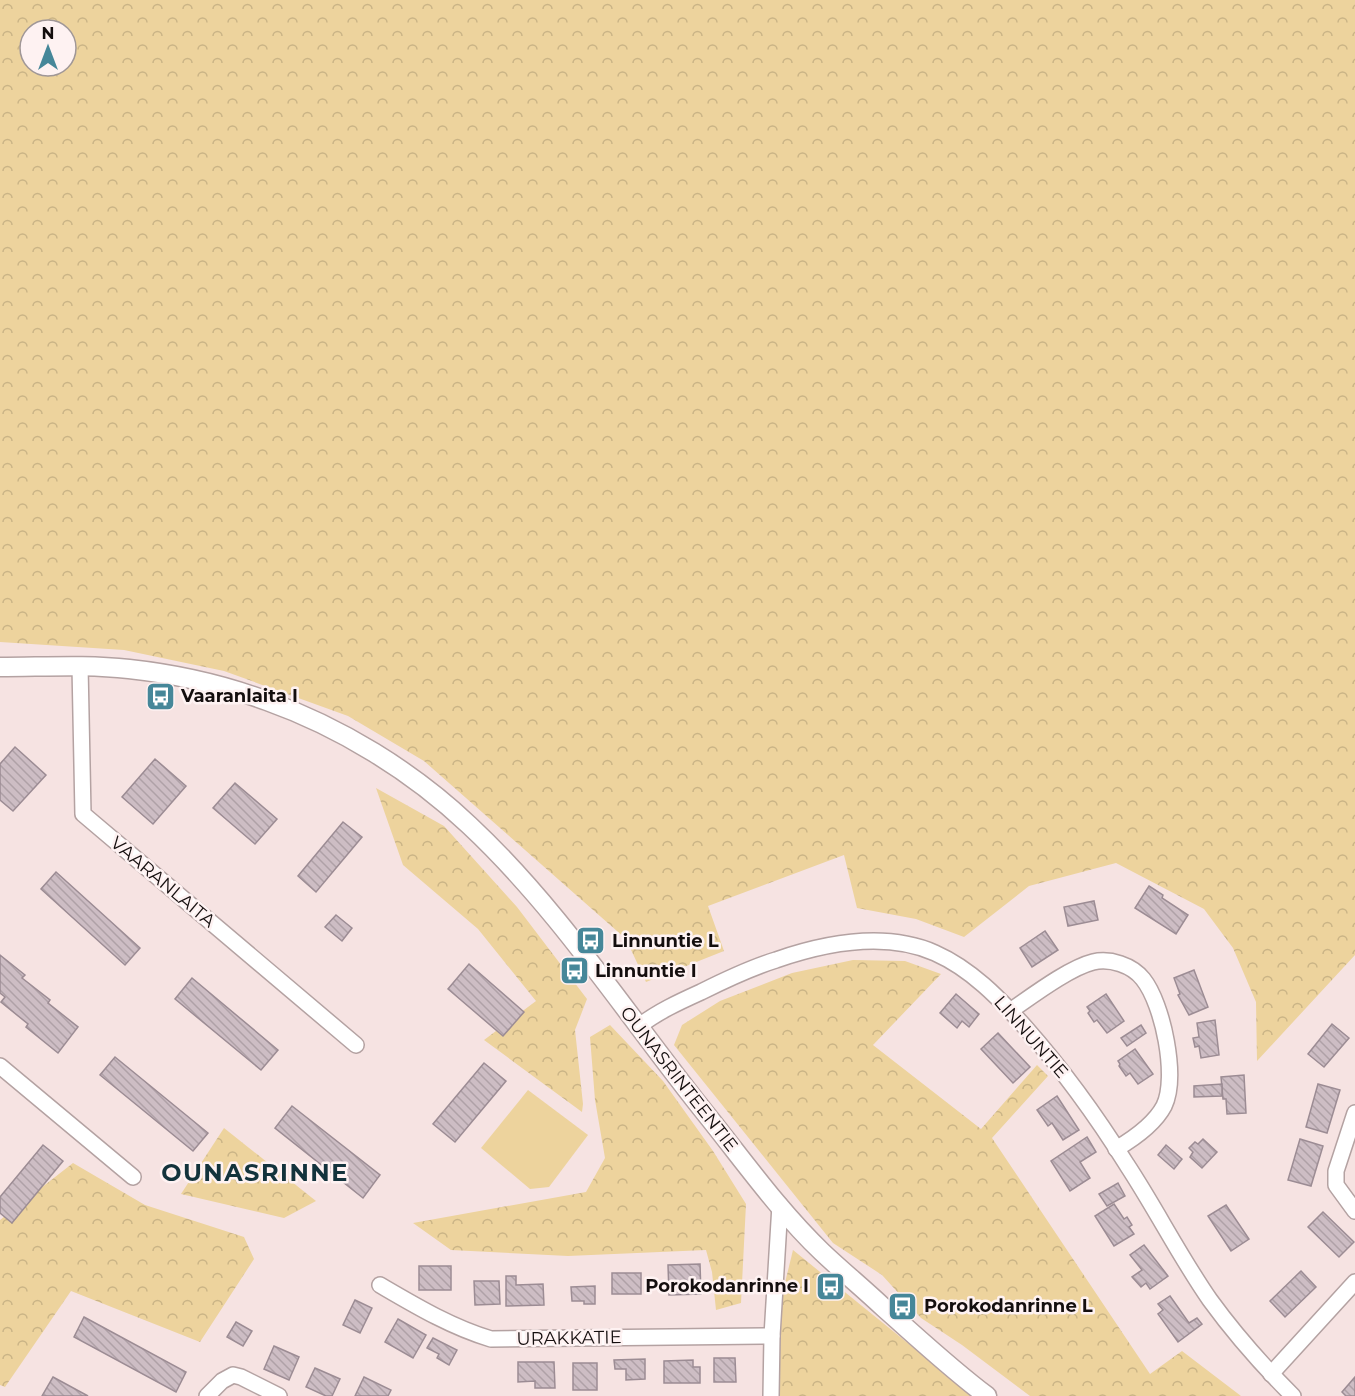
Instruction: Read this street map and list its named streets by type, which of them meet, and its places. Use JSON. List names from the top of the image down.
{
  "streets": {
    "street": [
      "VAARANLAITA",
      "LINNUNTIE",
      "OUNASRINTEENTIE",
      "URAKKATIE"
    ]
  },
  "crossings": [
    ["VAARANLAITA", "OUNASRINTEENTIE"],
    ["LINNUNTIE", "OUNASRINTEENTIE"]
  ],
  "districts": ["OUNASRINNE"],
  "places": {
    "bus stop": [
      "Vaaranlaita I",
      "Linnuntie L",
      "Linnuntie I",
      "Porokodanrinne I",
      "Porokodanrinne L"
    ]
  },
  "north": "top"
}
